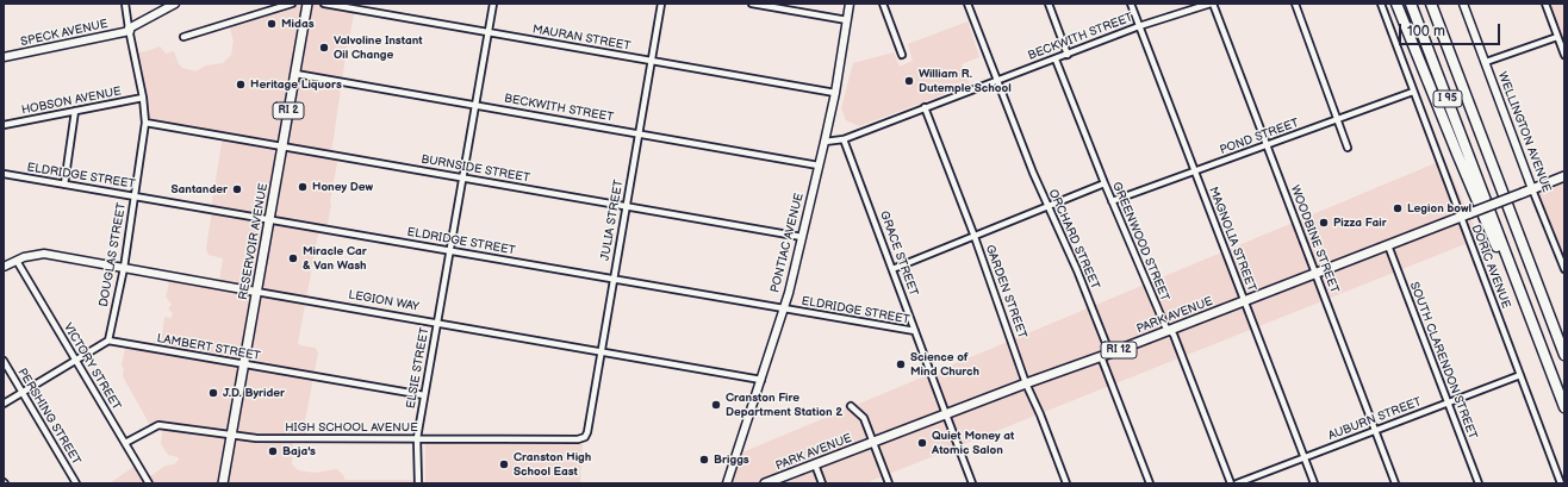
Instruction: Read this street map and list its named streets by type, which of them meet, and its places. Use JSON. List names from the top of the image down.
{
  "streets": {
    "highway": ["I 95"],
    "main road": [
      "RI 2",
      "RESERVOIR AVENUE",
      "PARK AVENUE",
      "RI 12"
    ],
    "street": [
      "SPECK AVENUE",
      "BECKWITH STREET",
      "MAURAN STREET",
      "HOBSON AVENUE",
      "WELLINGTON AVENUE",
      "POND STREET",
      "BURNSIDE STREET",
      "ELDRIDGE STREET",
      "JULIA STREET",
      "ORCHARD STREET",
      "MAGNOLIA STREET",
      "WOODBINE STREET",
      "GREENWOOD STREET",
      "PONTIAC AVENUE",
      "GRACE STREET",
      "DOUGLAS STREET",
      "DORIC AVENUE",
      "GARDEN STREET",
      "LEGION WAY",
      "LAMBERT STREET",
      "SOUTH CLARENDON STREET",
      "VICTORY STREET",
      "ELSIE STREET",
      "PERSHING STREET",
      "AUBURN STREET",
      "HIGH SCHOOL AVENUE"
    ]
  },
  "crossings": [
    ["SPECK AVENUE", "DOUGLAS STREET"],
    ["BECKWITH STREET", "JULIA STREET"],
    ["BECKWITH STREET", "ORCHARD STREET"],
    ["BECKWITH STREET", "MAGNOLIA STREET"],
    ["BECKWITH STREET", "WOODBINE STREET"],
    ["BECKWITH STREET", "RESERVOIR AVENUE"],
    ["BECKWITH STREET", "GREENWOOD STREET"],
    ["BECKWITH STREET", "PONTIAC AVENUE"],
    ["BECKWITH STREET", "GRACE STREET"],
    ["BECKWITH STREET", "GARDEN STREET"],
    ["BECKWITH STREET", "ELSIE STREET"],
    ["MAURAN STREET", "JULIA STREET"],
    ["MAURAN STREET", "PONTIAC AVENUE"],
    ["MAURAN STREET", "ELSIE STREET"],
    ["HOBSON AVENUE", "DOUGLAS STREET"],
    ["WELLINGTON AVENUE", "PARK AVENUE"],
    ["POND STREET", "MAGNOLIA STREET"],
    ["POND STREET", "WOODBINE STREET"],
    ["POND STREET", "GREENWOOD STREET"],
    ["POND STREET", "DORIC AVENUE"],
    ["BURNSIDE STREET", "JULIA STREET"],
    ["BURNSIDE STREET", "RESERVOIR AVENUE"],
    ["BURNSIDE STREET", "PONTIAC AVENUE"],
    ["BURNSIDE STREET", "DOUGLAS STREET"],
    ["BURNSIDE STREET", "ELSIE STREET"],
    ["ELDRIDGE STREET", "JULIA STREET"],
    ["ELDRIDGE STREET", "RESERVOIR AVENUE"],
    ["ELDRIDGE STREET", "PONTIAC AVENUE"],
    ["ELDRIDGE STREET", "GRACE STREET"],
    ["ELDRIDGE STREET", "DOUGLAS STREET"],
    ["ELDRIDGE STREET", "ELSIE STREET"],
    ["JULIA STREET", "LEGION WAY"],
    ["JULIA STREET", "HIGH SCHOOL AVENUE"],
    ["ORCHARD STREET", "PARK AVENUE"],
    ["MAGNOLIA STREET", "PARK AVENUE"],
    ["MAGNOLIA STREET", "AUBURN STREET"],
    ["WOODBINE STREET", "PARK AVENUE"],
    ["WOODBINE STREET", "AUBURN STREET"],
    ["RESERVOIR AVENUE", "LEGION WAY"],
    ["RESERVOIR AVENUE", "LAMBERT STREET"],
    ["RESERVOIR AVENUE", "HIGH SCHOOL AVENUE"],
    ["GREENWOOD STREET", "PARK AVENUE"],
    ["PONTIAC AVENUE", "LEGION WAY"],
    ["GRACE STREET", "PARK AVENUE"],
    ["DOUGLAS STREET", "LEGION WAY"],
    ["DOUGLAS STREET", "LAMBERT STREET"],
    ["DORIC AVENUE", "PARK AVENUE"],
    ["DORIC AVENUE", "AUBURN STREET"],
    ["GARDEN STREET", "PARK AVENUE"],
    ["LEGION WAY", "VICTORY STREET"],
    ["LEGION WAY", "ELSIE STREET"],
    ["PARK AVENUE", "SOUTH CLARENDON STREET"],
    ["LAMBERT STREET", "ELSIE STREET"],
    ["SOUTH CLARENDON STREET", "AUBURN STREET"],
    ["VICTORY STREET", "HIGH SCHOOL AVENUE"],
    ["ELSIE STREET", "HIGH SCHOOL AVENUE"]
  ],
  "places": [
    "Midas",
    "Valvoline Instant Oil Change",
    "William R. Dutemple School",
    "Heritage Liquors",
    "Honey Dew",
    "Santander",
    "Legion bowl",
    "Pizza Fair",
    "Miracle Car & Van Wash",
    "Science of Mind Church",
    "J.D. Byrider",
    "Cranston Fire Department Station 2",
    "Quiet Money at Atomic Salon",
    "Baja's",
    "Briggs",
    "Cranston High School East"
  ],
  "scale_bar": "100 m"
}
